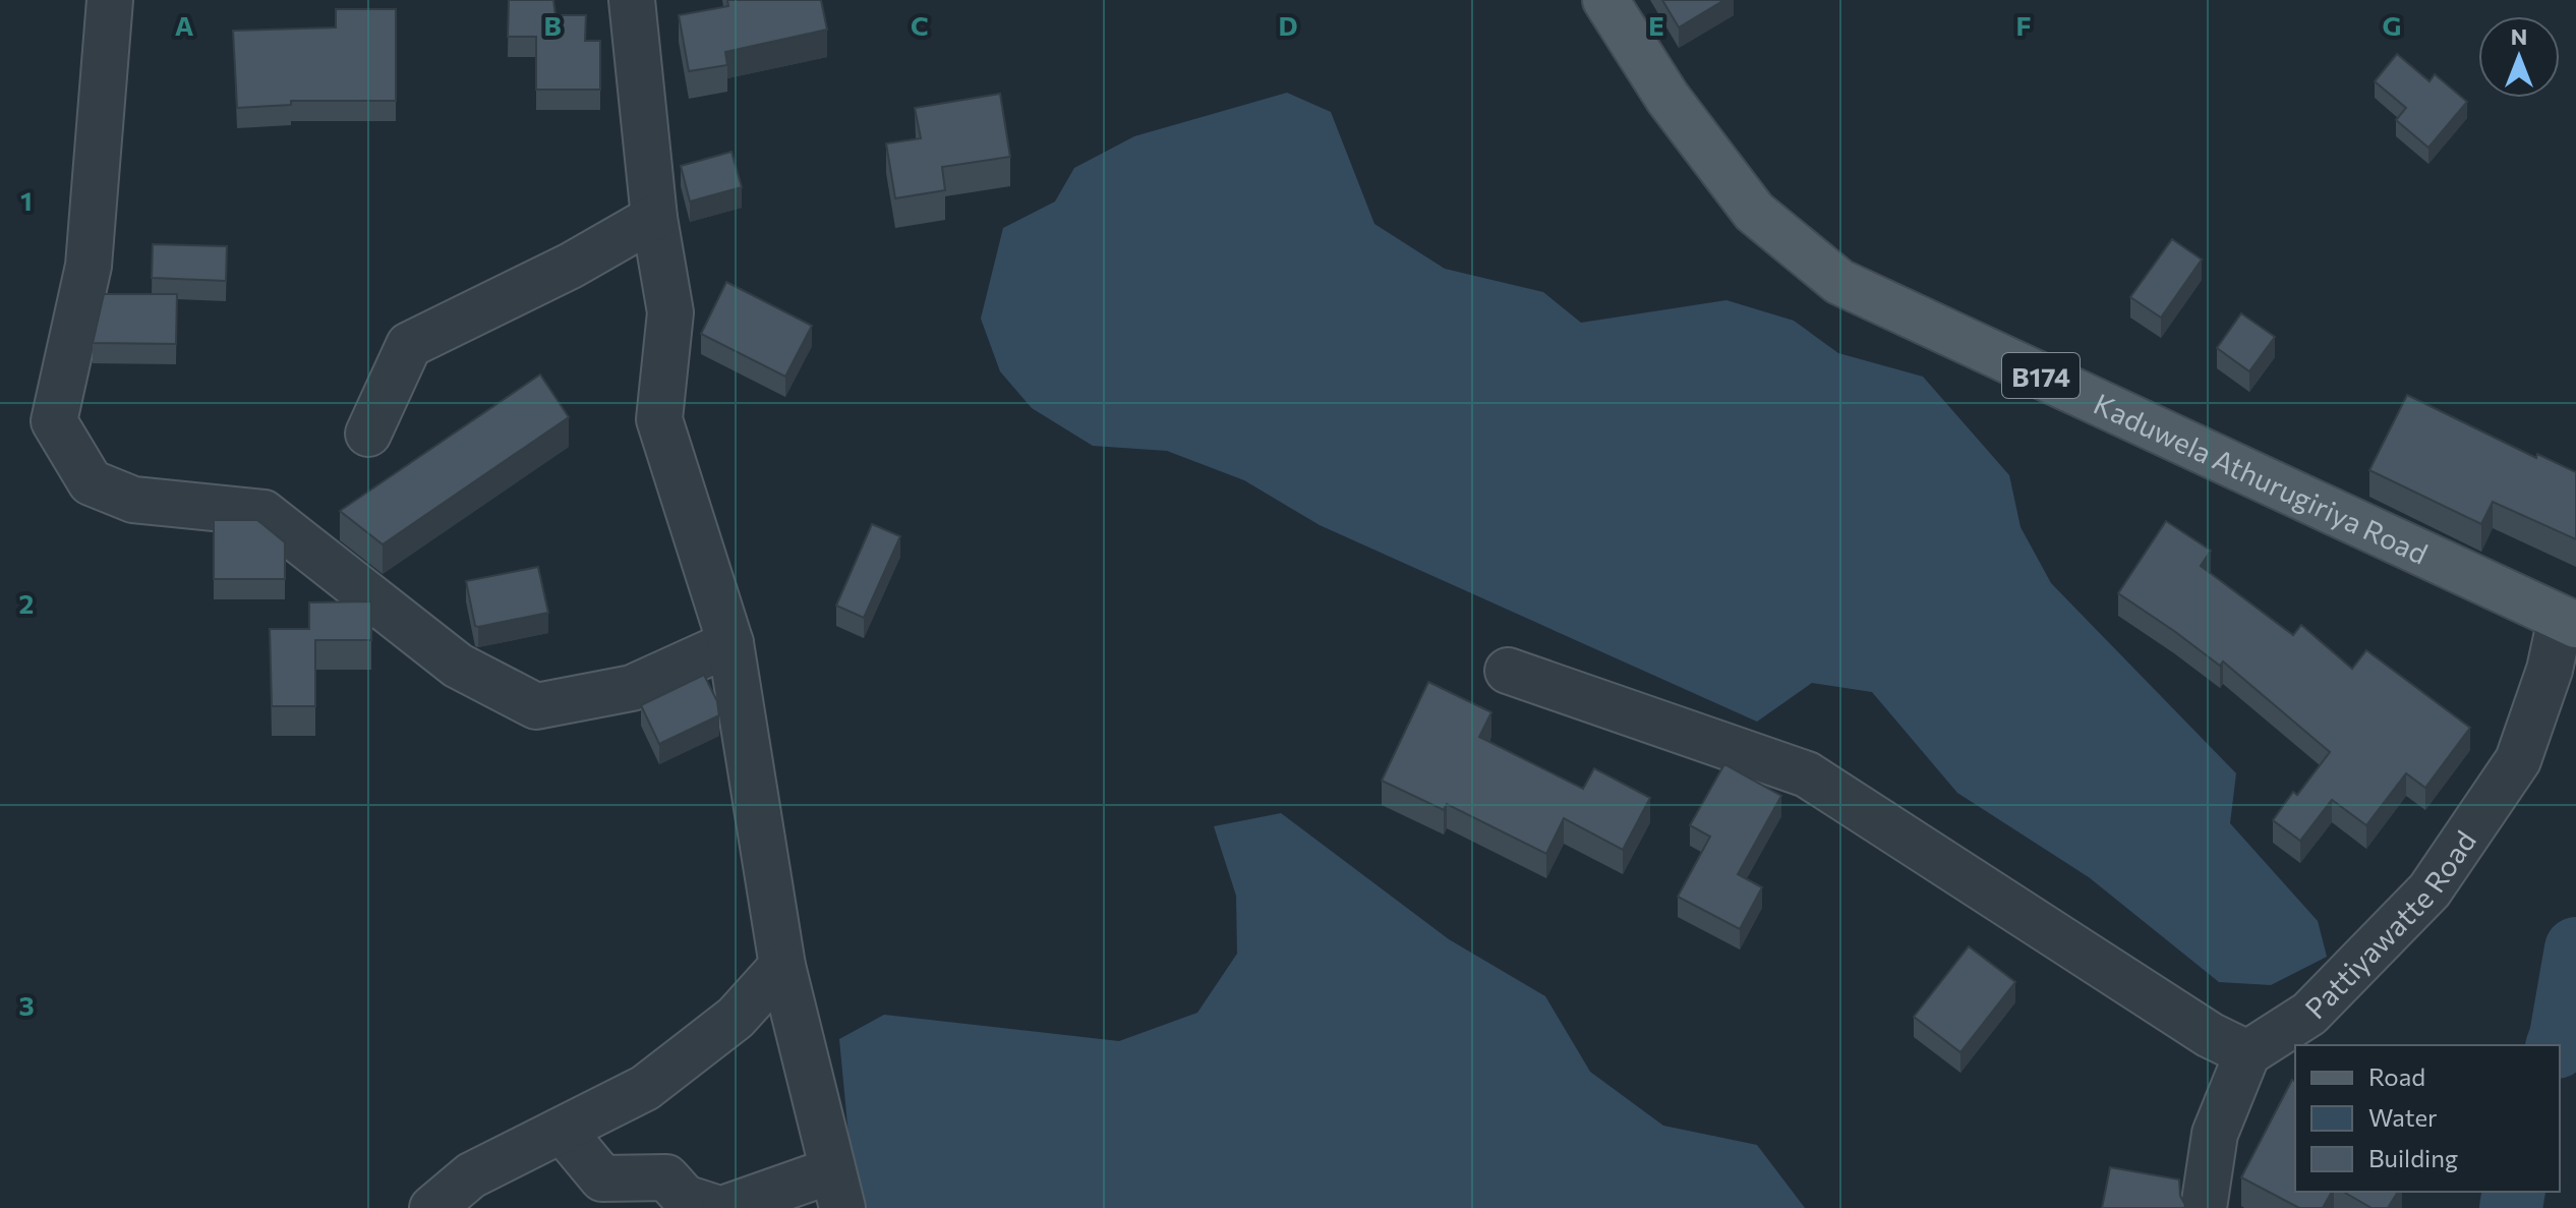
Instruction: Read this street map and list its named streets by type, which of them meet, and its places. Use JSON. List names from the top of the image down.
{
  "streets": {
    "main road": ["B174", "Kaduwela Athurugiriya Road"],
    "street": ["Pattiyawatte Road"]
  },
  "crossings": [
    ["Kaduwela Athurugiriya Road", "Pattiyawatte Road"]
  ],
  "legend": ["Road", "Water", "Building"],
  "north": "top",
  "grid": {
    "columns": [
      "A",
      "B",
      "C",
      "D",
      "E",
      "F",
      "G"
    ],
    "rows": ["1", "2", "3"]
  }
}
